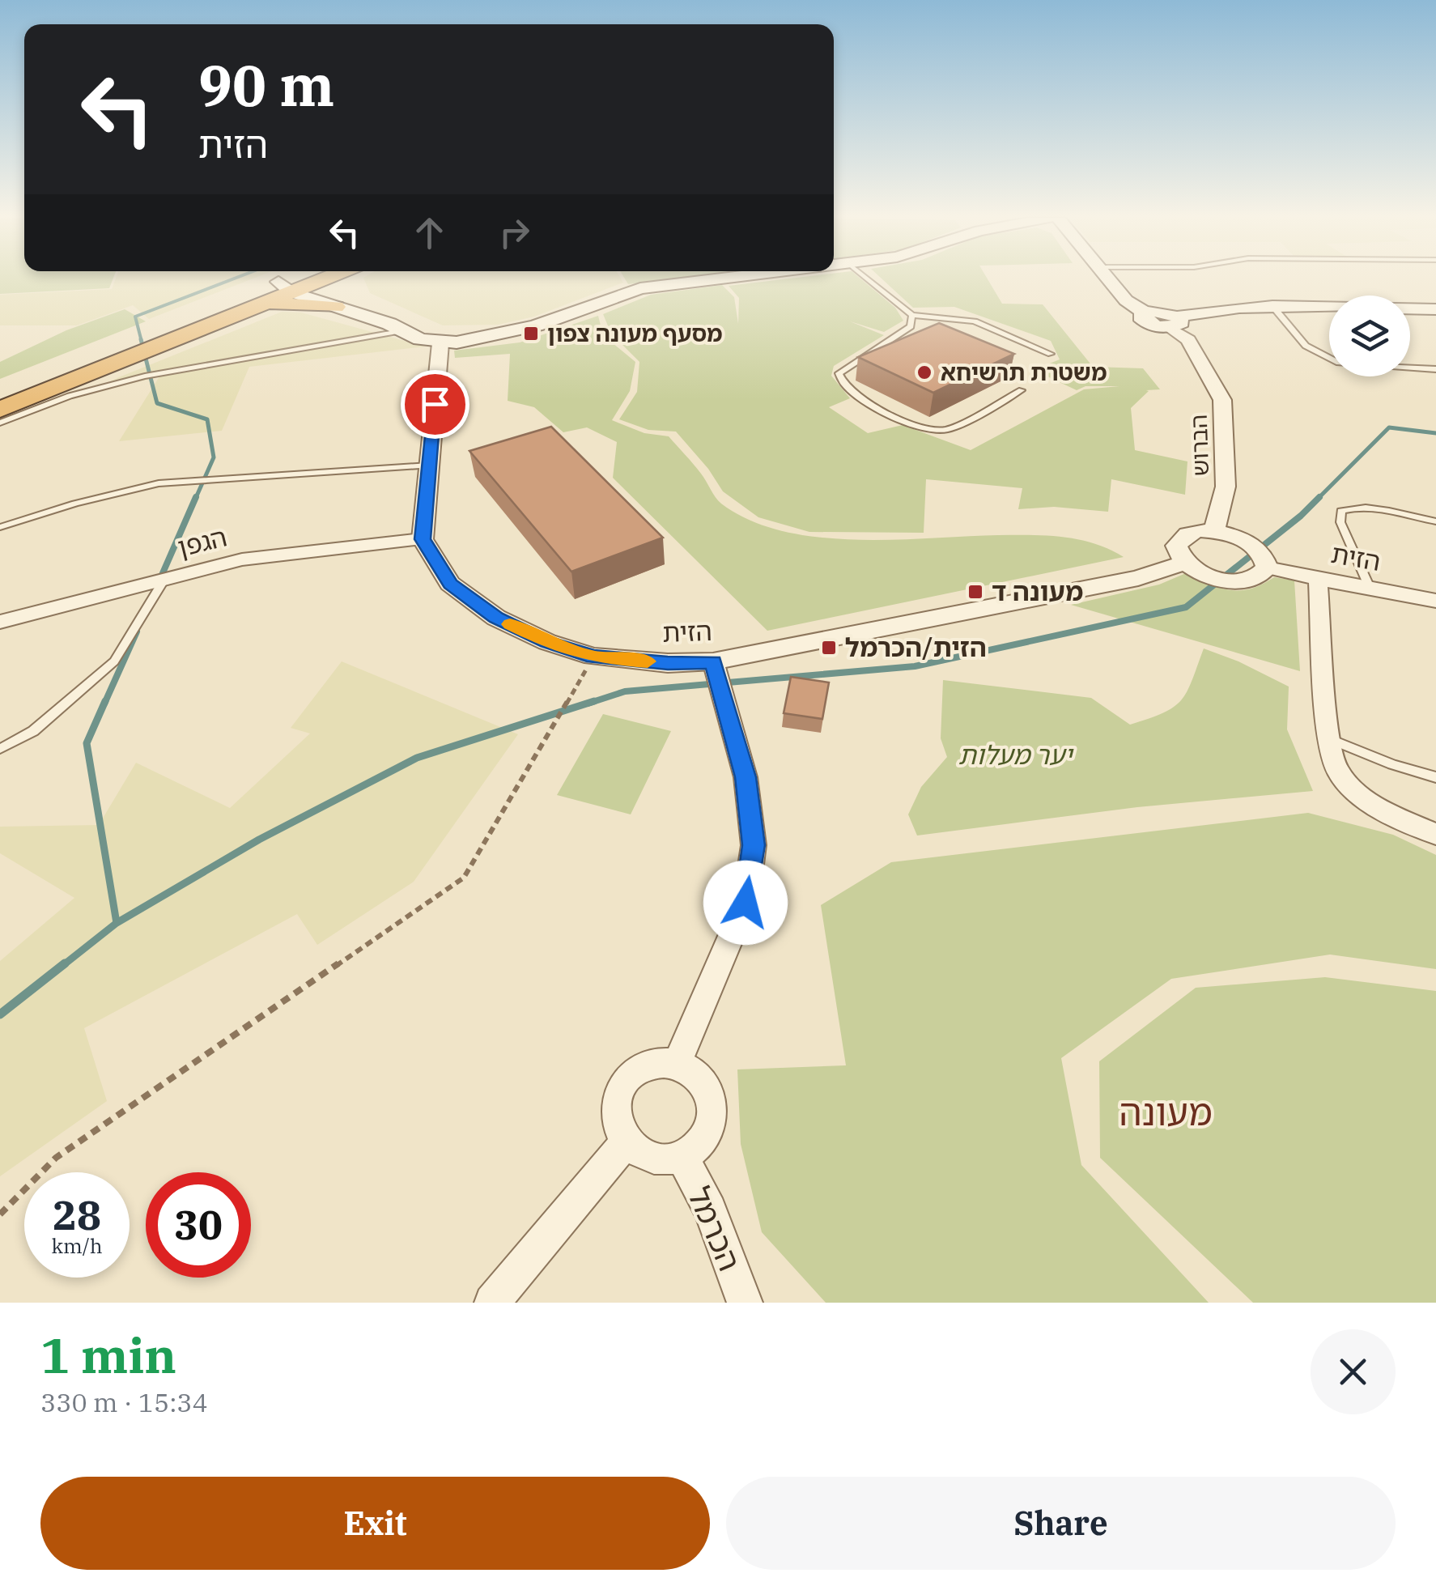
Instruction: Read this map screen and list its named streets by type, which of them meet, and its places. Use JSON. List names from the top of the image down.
{
  "streets": {
    "street": [
      "הברוש",
      "הגפן",
      "הזית",
      "הכרמל"
    ]
  },
  "crossings": [
    ["הגפן", "הזית"]
  ],
  "districts": ["מעונה"],
  "parks": ["יער מעלות"],
  "places": {
    "transit": ["מסעף מעונה צפון", "מעונה ד", "הזית/הכרמל"],
    "other": ["משטרת תרשיחא"]
  },
  "page": {
    "turn": ["90 m", "הזית"],
    "speed": "28 km/h",
    "limit": "30",
    "heading": ["1 min", "330 m · 15:34"],
    "buttons": ["Exit", "Share"]
  }
}
